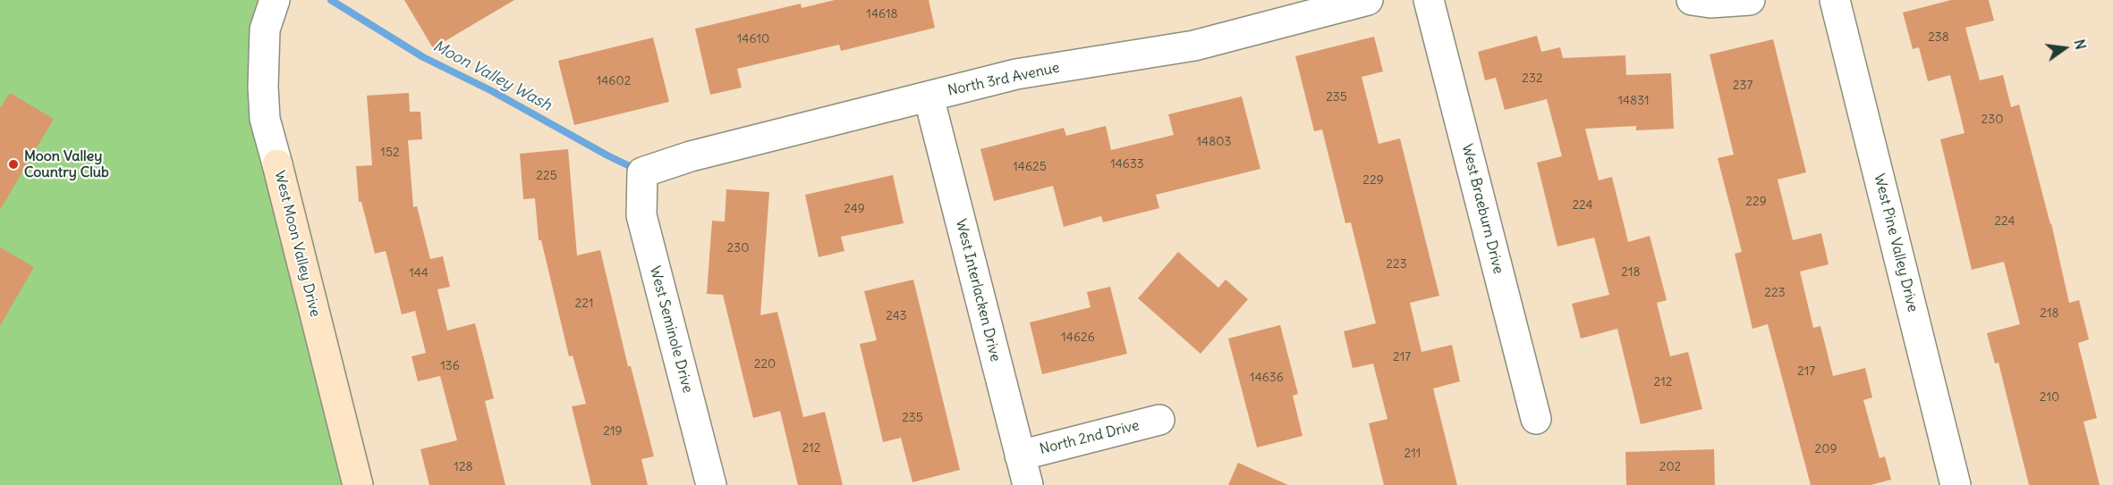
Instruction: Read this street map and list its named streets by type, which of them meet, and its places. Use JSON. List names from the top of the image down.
{
  "streets": {
    "street": [
      "North 3rd Avenue",
      "West Braeburn Drive",
      "West Pine Valley Drive",
      "West Moon Valley Drive",
      "West Interlacken Drive",
      "West Seminole Drive",
      "North 2nd Drive"
    ]
  },
  "crossings": [
    ["North 3rd Avenue", "West Interlacken Drive"],
    ["North 3rd Avenue", "West Seminole Drive"],
    ["West Interlacken Drive", "North 2nd Drive"]
  ],
  "water": ["Moon Valley Wash"],
  "places": ["Moon Valley Country Club"],
  "house_numbers": [
    "14618",
    "238",
    "14610",
    "232",
    "14602",
    "237",
    "235",
    "14831",
    "230",
    "14803",
    "152",
    "14633",
    "14625",
    "225",
    "229",
    "229",
    "224",
    "249",
    "224",
    "230",
    "223",
    "218",
    "144",
    "223",
    "221",
    "218",
    "243",
    "14626",
    "217",
    "220",
    "136",
    "217",
    "14636",
    "212",
    "210",
    "235",
    "219",
    "212",
    "209",
    "211",
    "128",
    "202"
  ],
  "north": "right"
}
